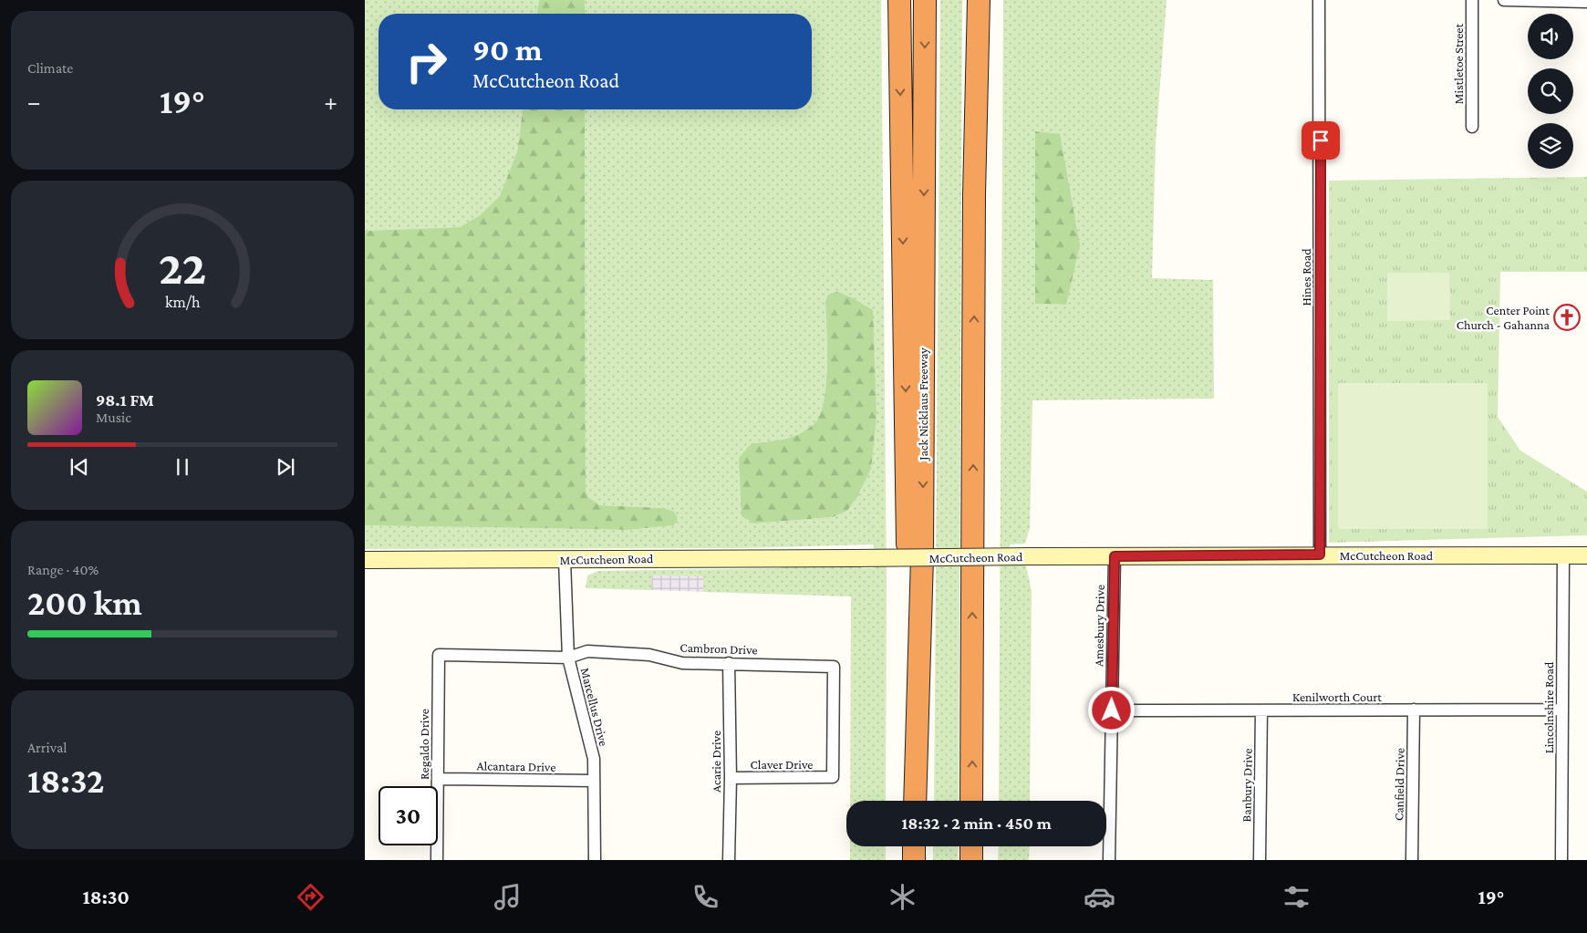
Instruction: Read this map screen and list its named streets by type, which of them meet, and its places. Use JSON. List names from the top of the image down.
{
  "streets": {
    "highway": ["Jack Nicklaus Freeway"],
    "main road": ["McCutcheon Road"],
    "street": [
      "Mistletoe Street",
      "Hines Road",
      "Amesbury Drive",
      "Cambron Drive",
      "Kenilworth Court",
      "Marcellus Drive",
      "Lincolnshire Road",
      "Regaldo Drive",
      "Acarie Drive",
      "Claver Drive",
      "Alcantara Drive",
      "Canfield Drive",
      "Banbury Drive"
    ]
  },
  "crossings": [
    ["Hines Road", "McCutcheon Road"],
    ["McCutcheon Road", "Amesbury Drive"],
    ["McCutcheon Road", "Marcellus Drive"],
    ["McCutcheon Road", "Lincolnshire Road"],
    ["Amesbury Drive", "Kenilworth Court"],
    ["Cambron Drive", "Marcellus Drive"],
    ["Cambron Drive", "Regaldo Drive"],
    ["Cambron Drive", "Acarie Drive"],
    ["Cambron Drive", "Claver Drive"],
    ["Kenilworth Court", "Lincolnshire Road"],
    ["Kenilworth Court", "Canfield Drive"],
    ["Kenilworth Court", "Banbury Drive"],
    ["Marcellus Drive", "Alcantara Drive"],
    ["Regaldo Drive", "Alcantara Drive"],
    ["Acarie Drive", "Claver Drive"]
  ],
  "places": {
    "church": ["Center Point Church - Gahanna"]
  },
  "page": {
    "tile": [
      "Climate",
      ["Range · 40%", "200 km"],
      ["Arrival", "18:32"]
    ],
    "turn": ["90 m", "McCutcheon Road"],
    "heat": ["−", "19°", "+"],
    "song": ["98.1 FM", "Music"],
    "limit": "30",
    "trip": "18:32 · 2 min · 450 m",
    "tabs": ["18:30", "19°"],
    "gauge": ["22", "km/h"]
  }
}
